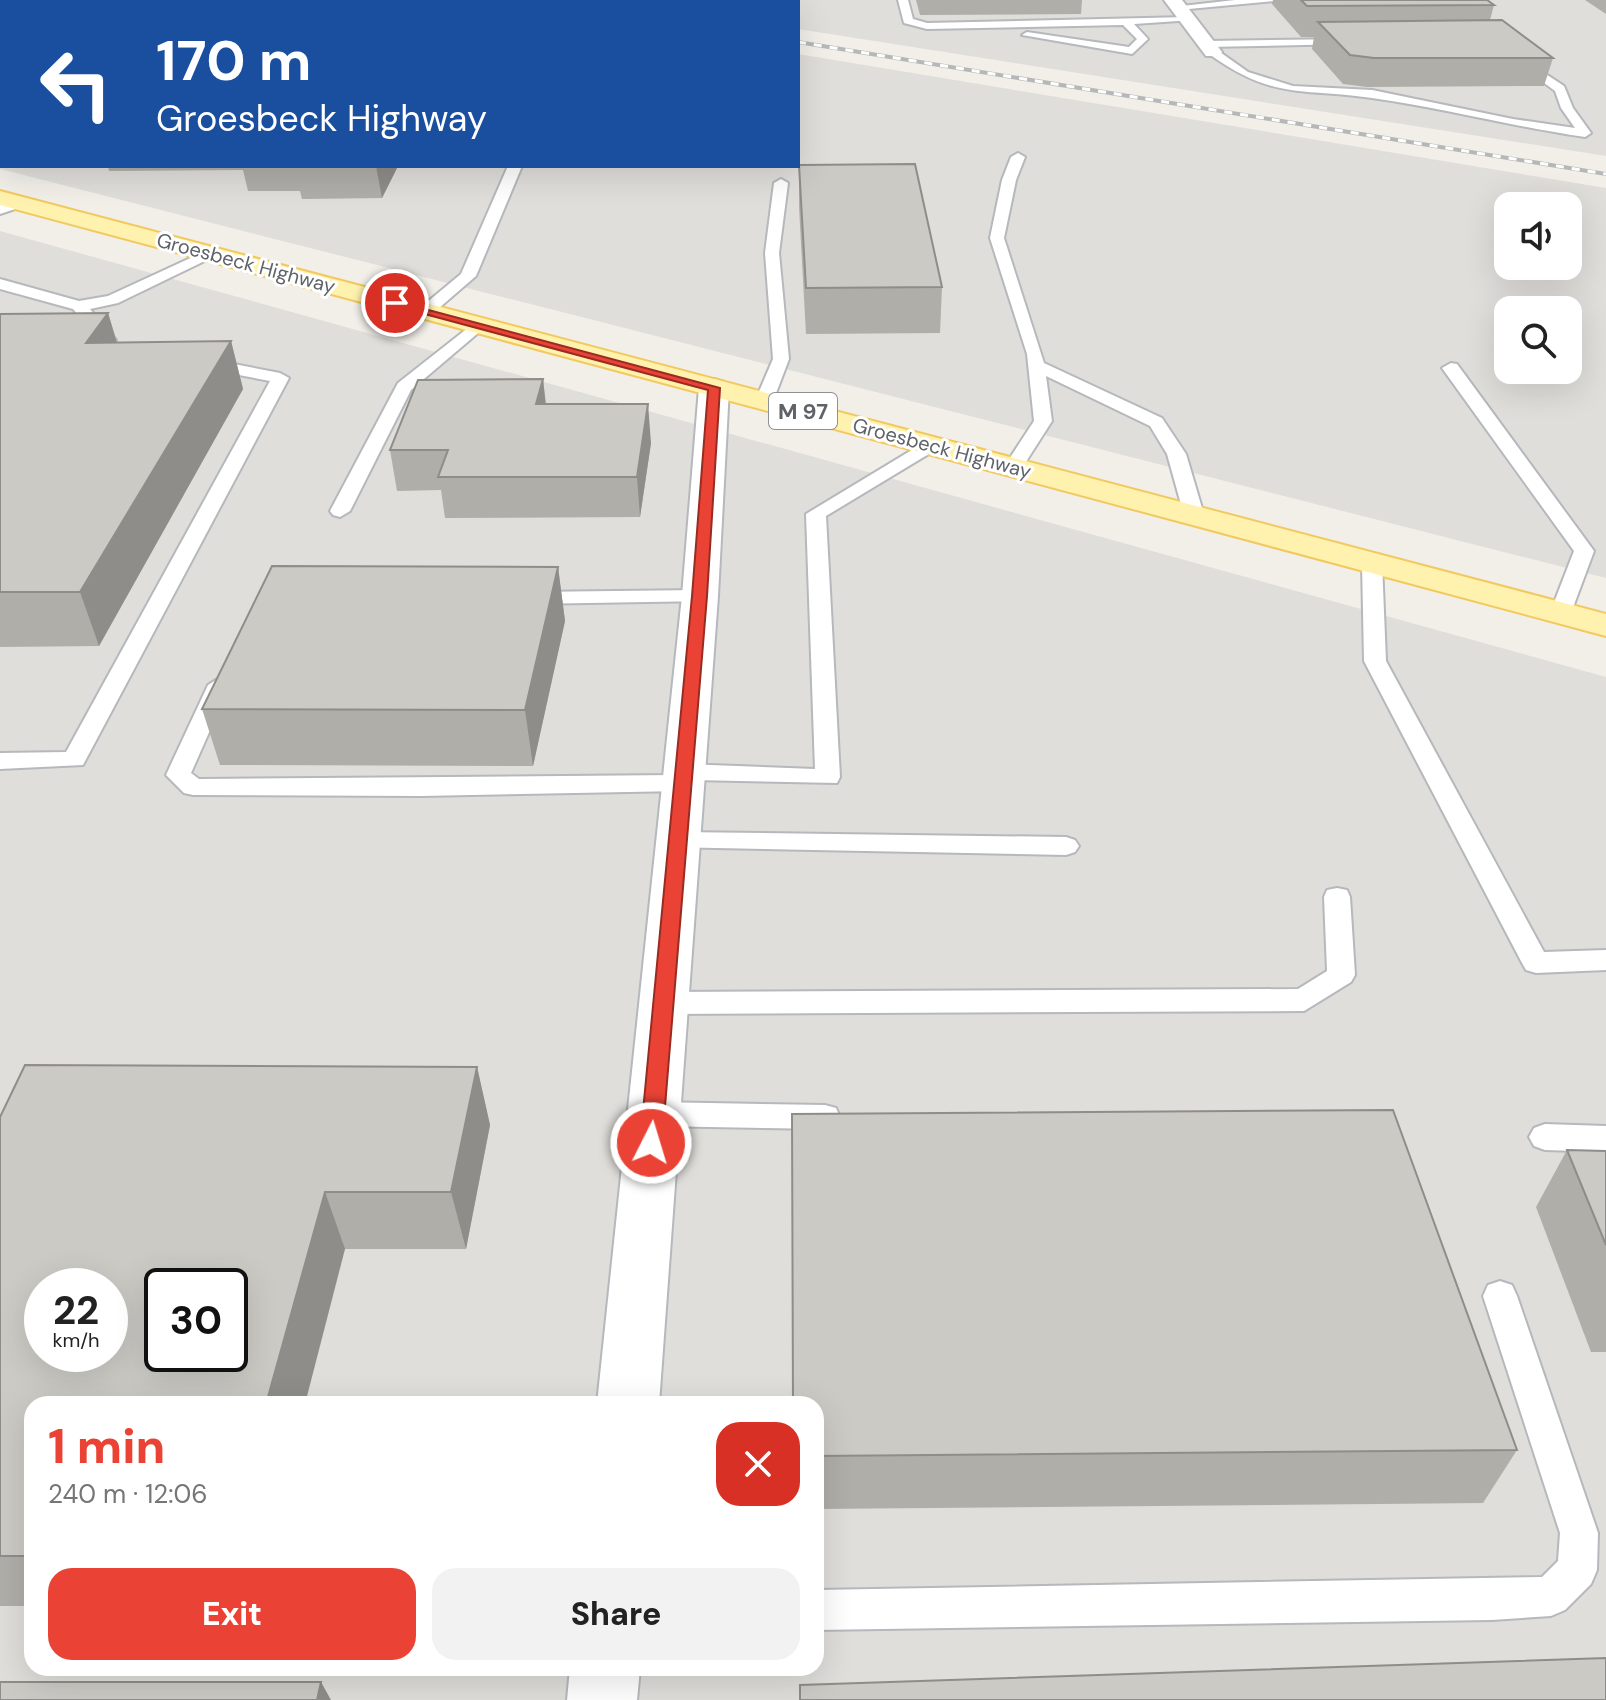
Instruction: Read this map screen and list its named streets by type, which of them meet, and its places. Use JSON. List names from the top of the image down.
{
  "streets": {
    "main road": ["Groesbeck Highway", "M 97"]
  },
  "page": {
    "turn": ["170 m", "Groesbeck Highway"],
    "speed": "22 km/h",
    "limit": "30",
    "heading": ["1 min", "240 m · 12:06"],
    "buttons": ["Exit", "Share"]
  }
}
